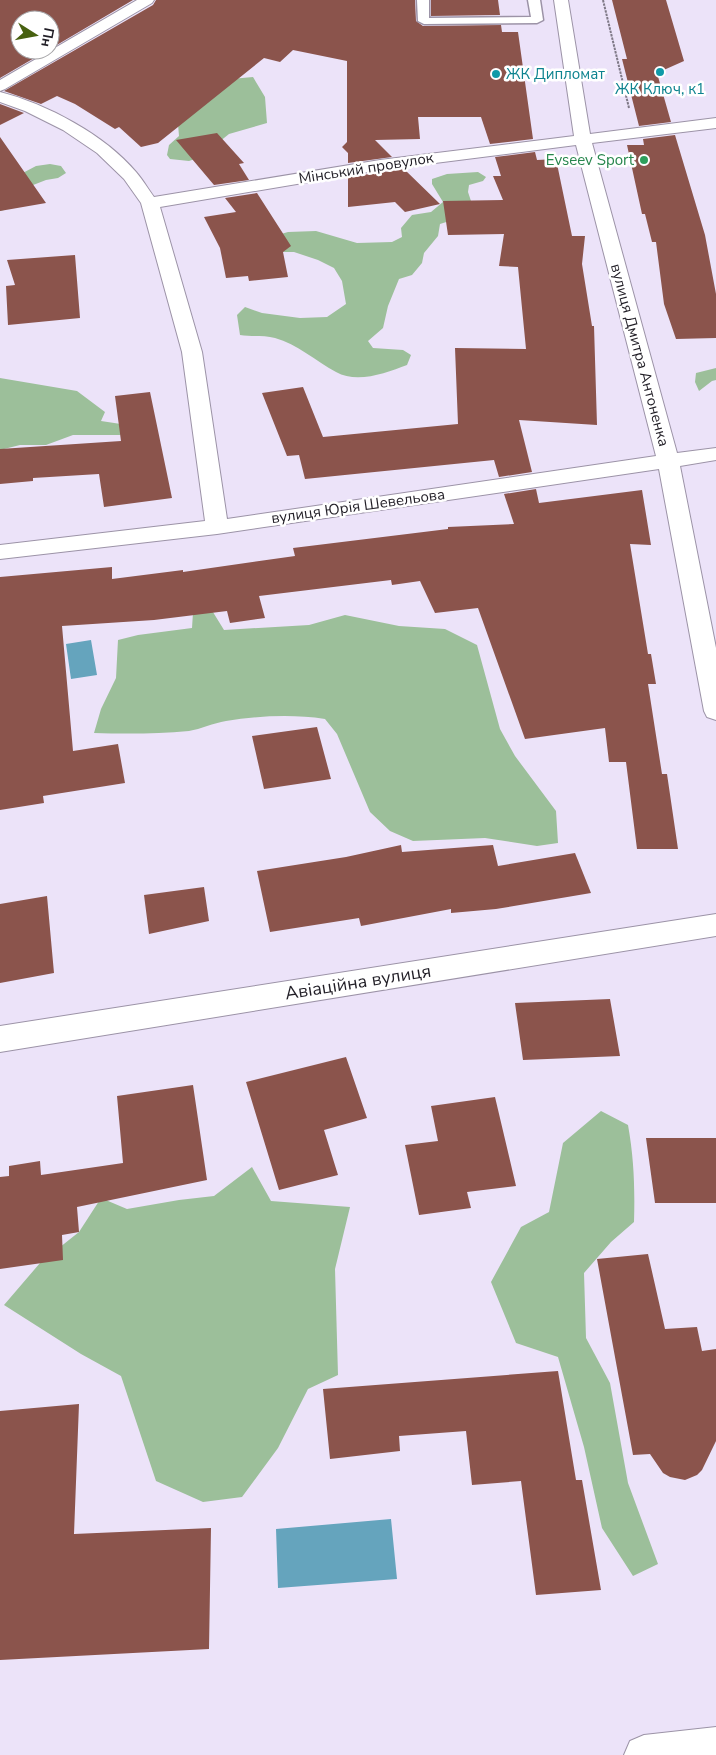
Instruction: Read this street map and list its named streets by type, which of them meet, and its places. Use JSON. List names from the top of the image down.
{
  "streets": {
    "street": [
      "Мінський провулок",
      "вулиця Дмитра Антоненка",
      "вулиця Юрія Шевельова",
      "Авіаційна вулиця"
    ]
  },
  "crossings": [
    ["Мінський провулок", "вулиця Дмитра Антоненка"],
    ["вулиця Дмитра Антоненка", "вулиця Юрія Шевельова"]
  ],
  "places": ["ЖК Ключ, к1", "ЖК Дипломат", "Evseev Sport"],
  "north": "right"
}
